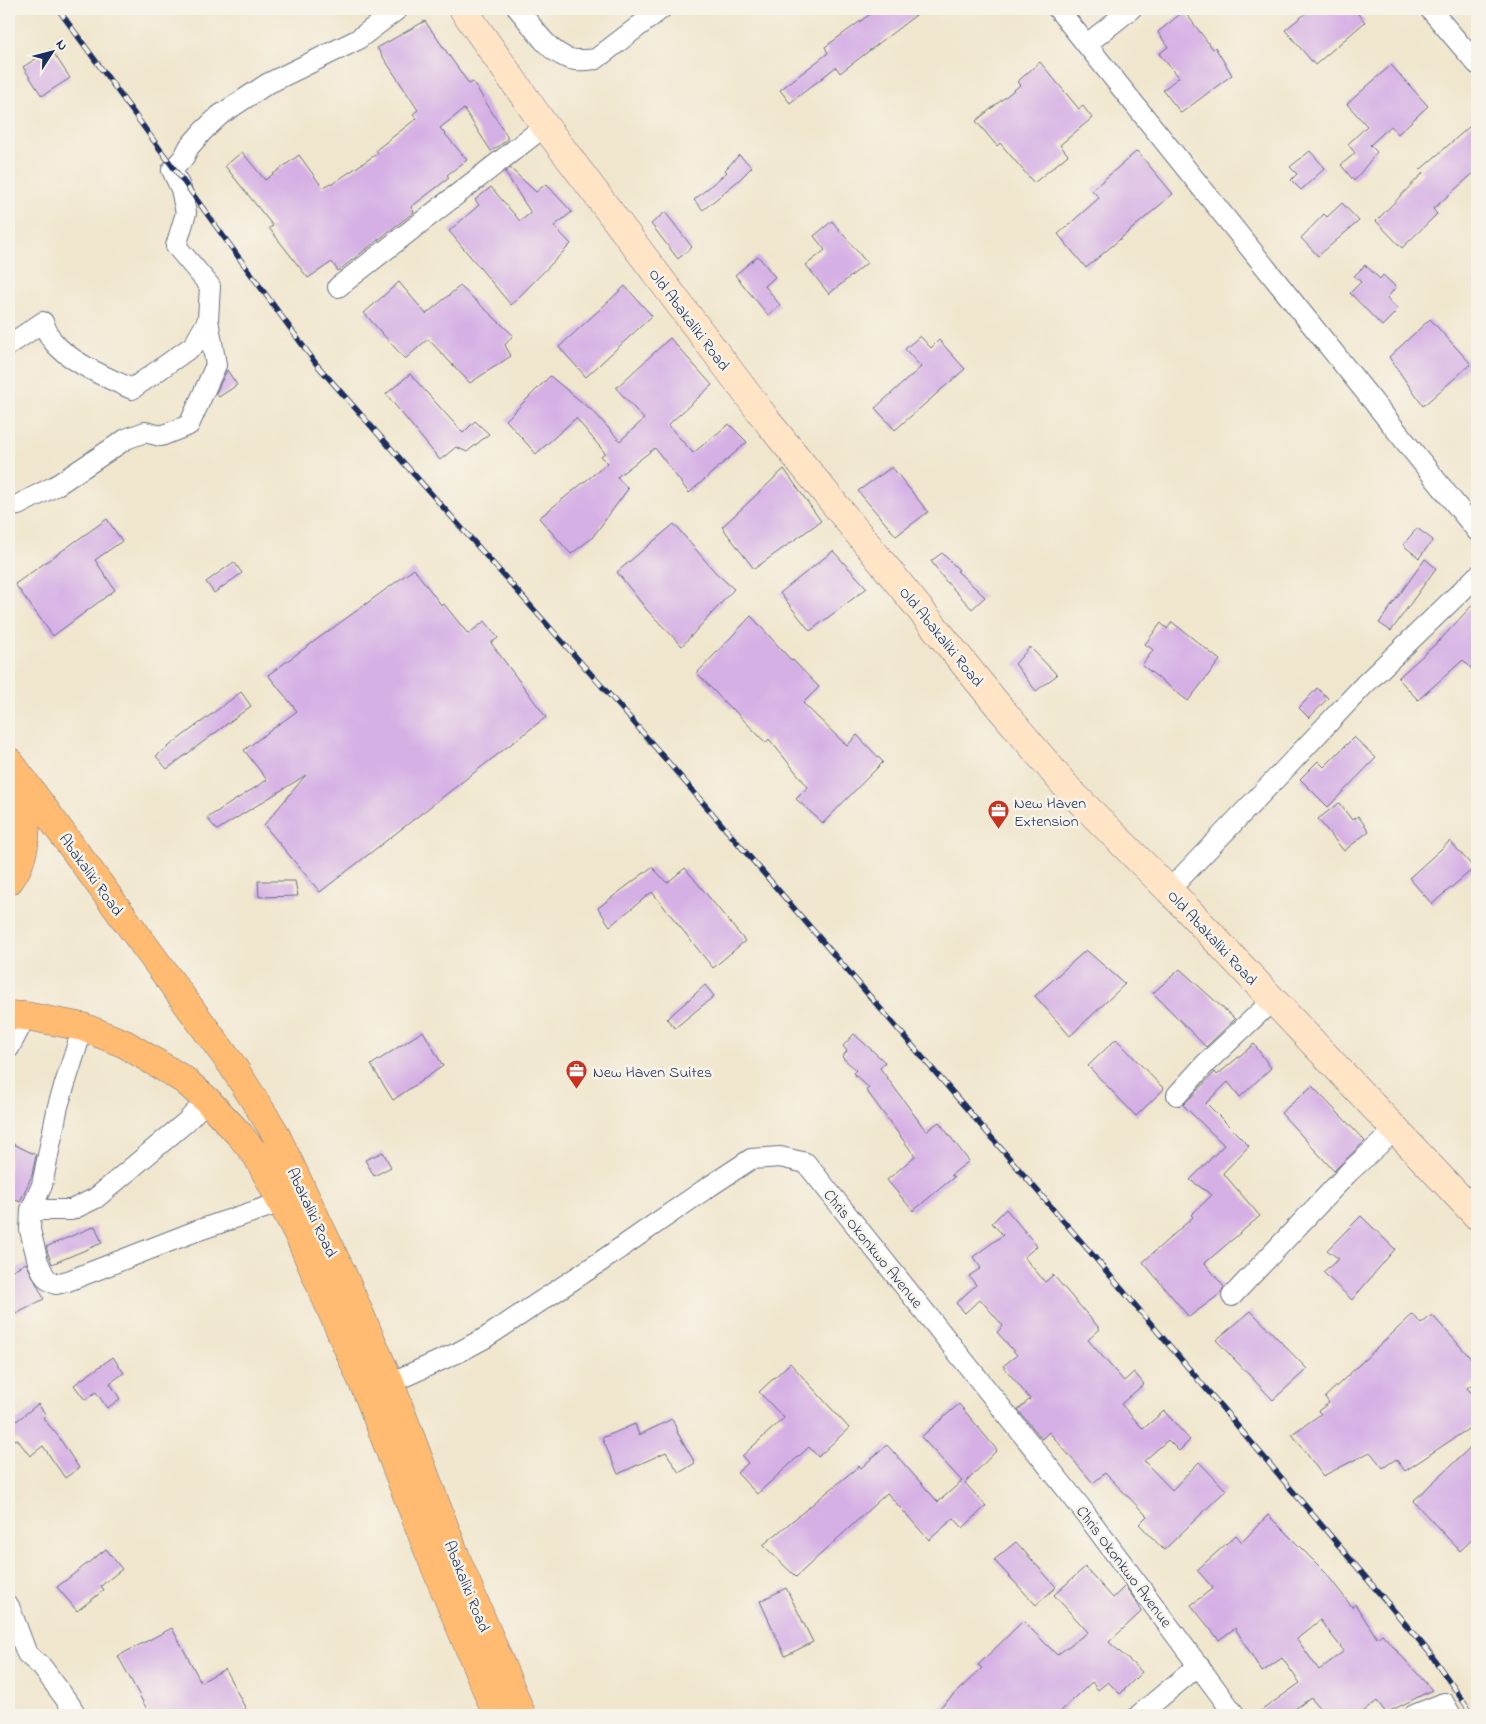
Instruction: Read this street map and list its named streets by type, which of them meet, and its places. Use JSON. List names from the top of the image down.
{
  "streets": {
    "highway": ["Abakaliki Road"],
    "main road": ["Old Abakaliki Road"],
    "street": ["Chris Okonkwo Avenue"]
  },
  "crossings": [
    ["Abakaliki Road", "Chris Okonkwo Avenue"]
  ],
  "places": {
    "office": ["New Haven Extension", "New Haven Suites"]
  },
  "north": "top right"
}
